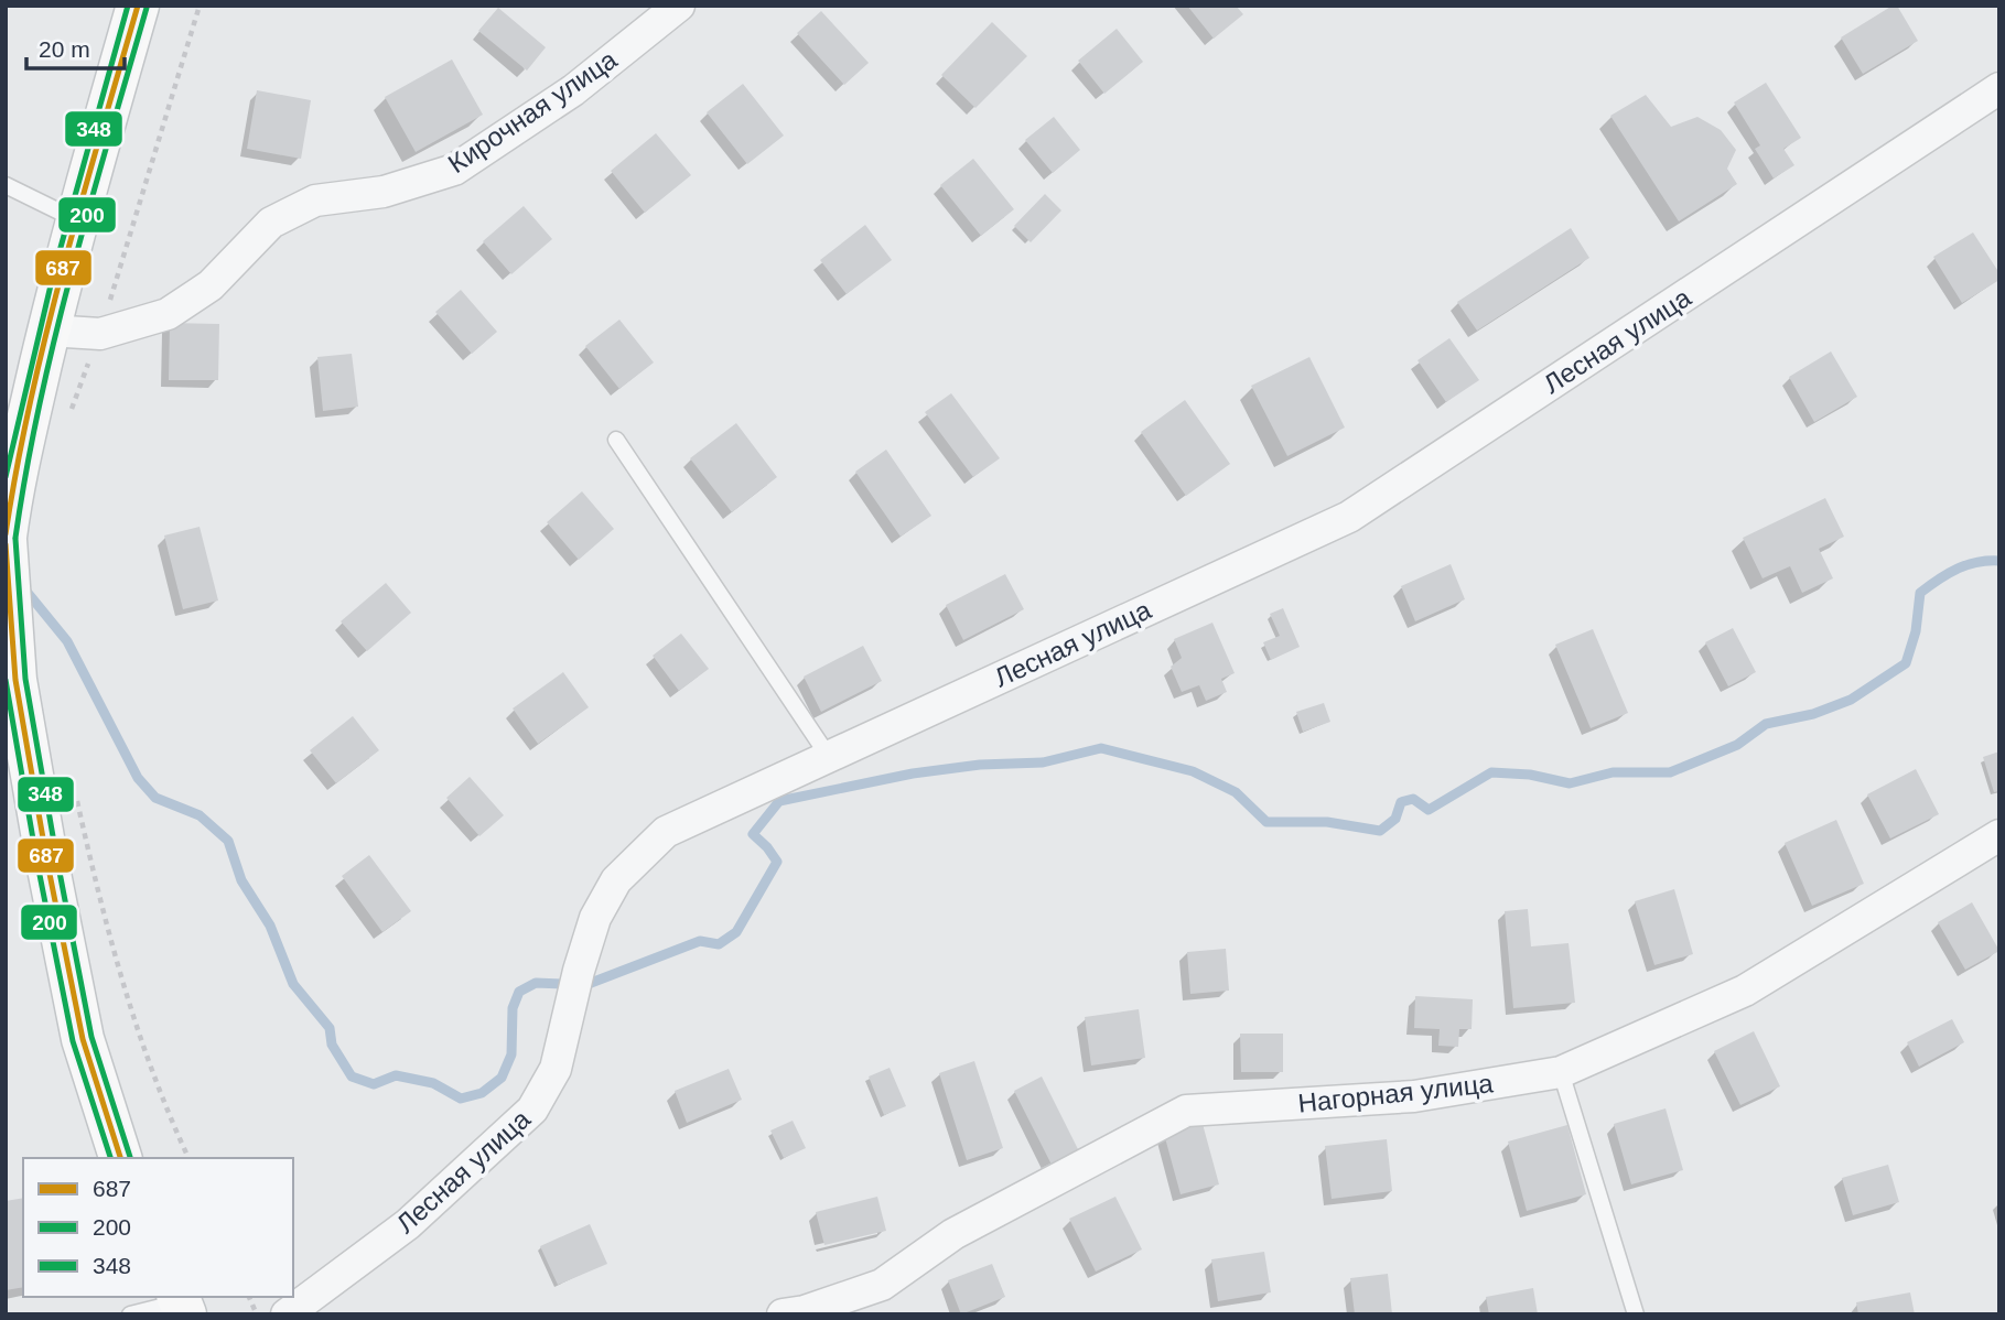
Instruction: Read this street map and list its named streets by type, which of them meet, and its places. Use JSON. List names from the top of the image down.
{
  "streets": {
    "street": ["Кирочная улица", "Лесная улица", "Нагорная улица"]
  },
  "lines": ["transit line 687", "transit line 348", "transit line 200"],
  "legend": ["687", "200", "348"],
  "scale_bar": "20 m"
}
